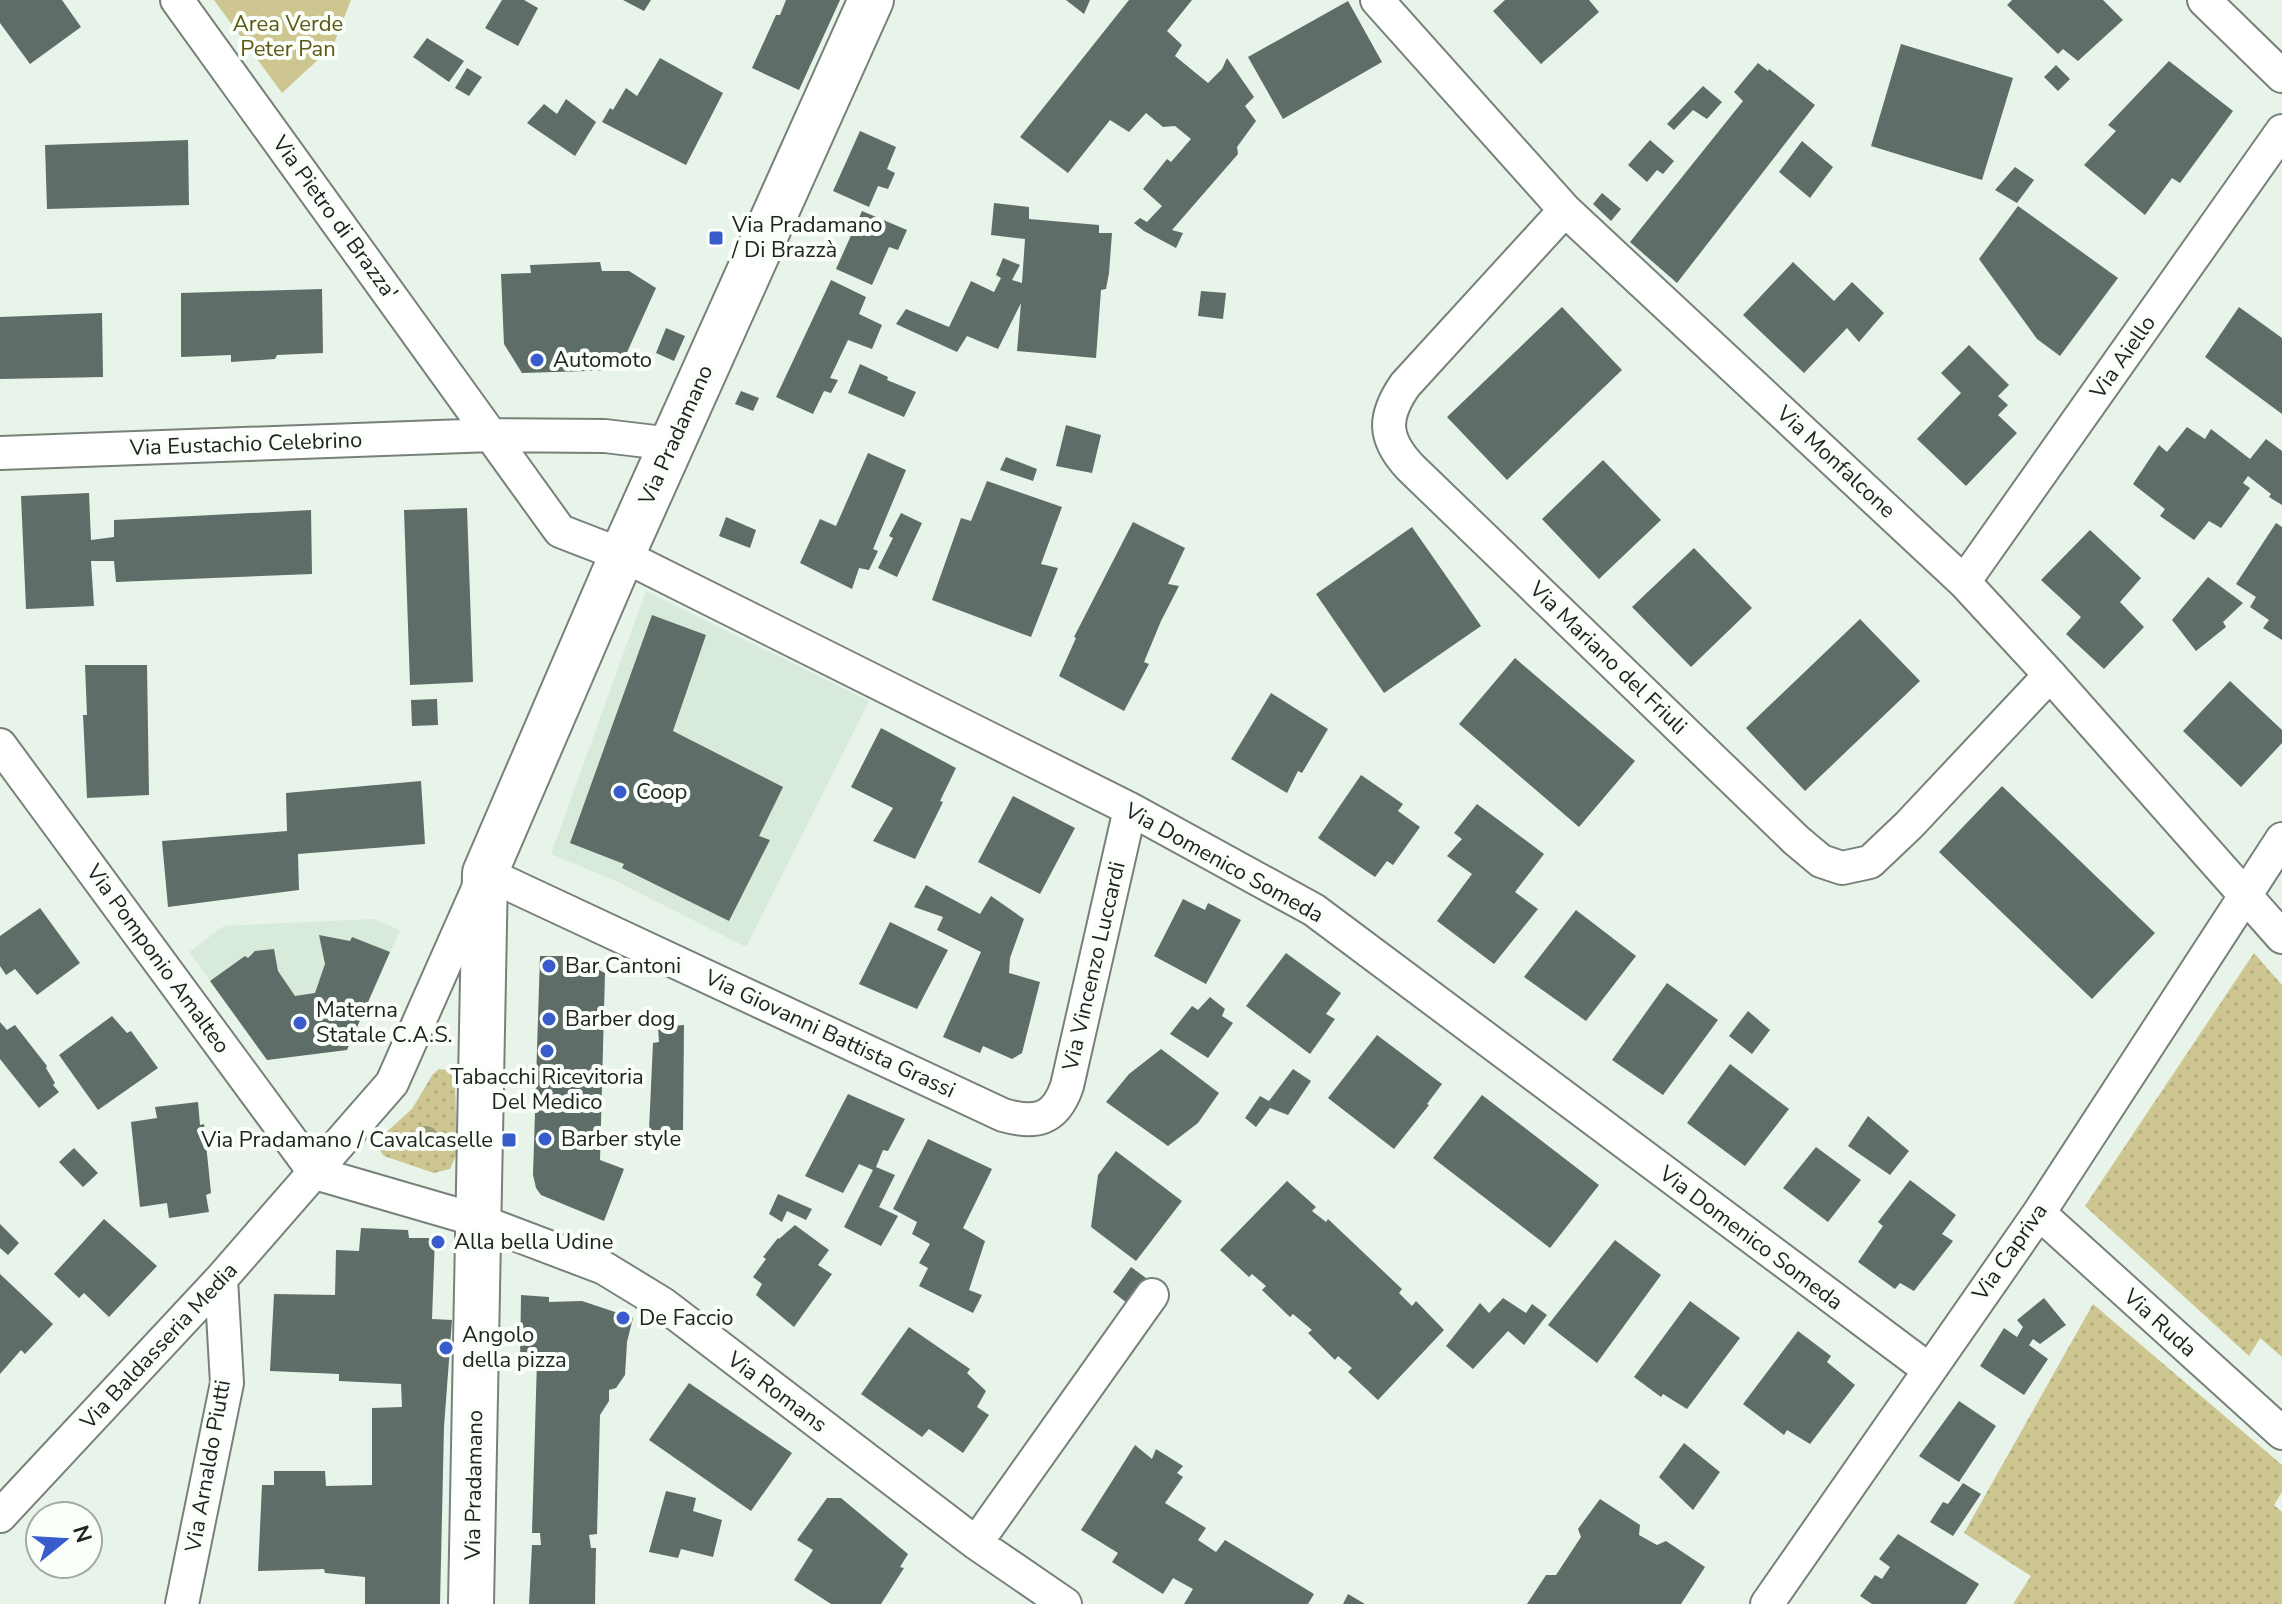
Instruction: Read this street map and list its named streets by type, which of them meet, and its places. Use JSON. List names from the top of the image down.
{
  "streets": {
    "street": [
      "Via Pietro di Brazza'",
      "Via Aiello",
      "Via Pradamano",
      "Via Eustachio Celebrino",
      "Via Monfalcone",
      "Via Mariano del Friuli",
      "Via Domenico Someda",
      "Via Pomponio Amalteo",
      "Via Vincenzo Luccardi",
      "Via Giovanni Battista Grassi",
      "Via Capriva",
      "Via Ruda",
      "Via Baldasseria Media",
      "Via Romans",
      "Via Arnaldo Piutti"
    ]
  },
  "crossings": [
    ["Via Pietro di Brazza'", "Via Pradamano"],
    ["Via Pietro di Brazza'", "Via Eustachio Celebrino"],
    ["Via Pietro di Brazza'", "Via Domenico Someda"],
    ["Via Aiello", "Via Monfalcone"],
    ["Via Pradamano", "Via Domenico Someda"],
    ["Via Pradamano", "Via Giovanni Battista Grassi"],
    ["Via Pradamano", "Via Baldasseria Media"],
    ["Via Pradamano", "Via Romans"],
    ["Via Monfalcone", "Via Mariano del Friuli"],
    ["Via Monfalcone", "Via Capriva"],
    ["Via Domenico Someda", "Via Vincenzo Luccardi"],
    ["Via Domenico Someda", "Via Capriva"],
    ["Via Pomponio Amalteo", "Via Baldasseria Media"],
    ["Via Pomponio Amalteo", "Via Romans"],
    ["Via Vincenzo Luccardi", "Via Giovanni Battista Grassi"],
    ["Via Giovanni Battista Grassi", "Via Baldasseria Media"],
    ["Via Capriva", "Via Ruda"],
    ["Via Baldasseria Media", "Via Romans"],
    ["Via Baldasseria Media", "Via Arnaldo Piutti"]
  ],
  "parks": ["Area Verde Peter Pan"],
  "places": {
    "transit": ["Via Pradamano / Di Brazzà", "Via Pradamano / Cavalcaselle"],
    "other": [
      "Automoto",
      "Coop",
      "Bar Cantoni",
      "Barber dog",
      "Materna Statale C.A.S.",
      "Tabacchi Ricevitoria Del Medico",
      "Barber style",
      "Alla bella Udine",
      "De Faccio",
      "Angolo della pizza"
    ]
  },
  "north": "right"
}
